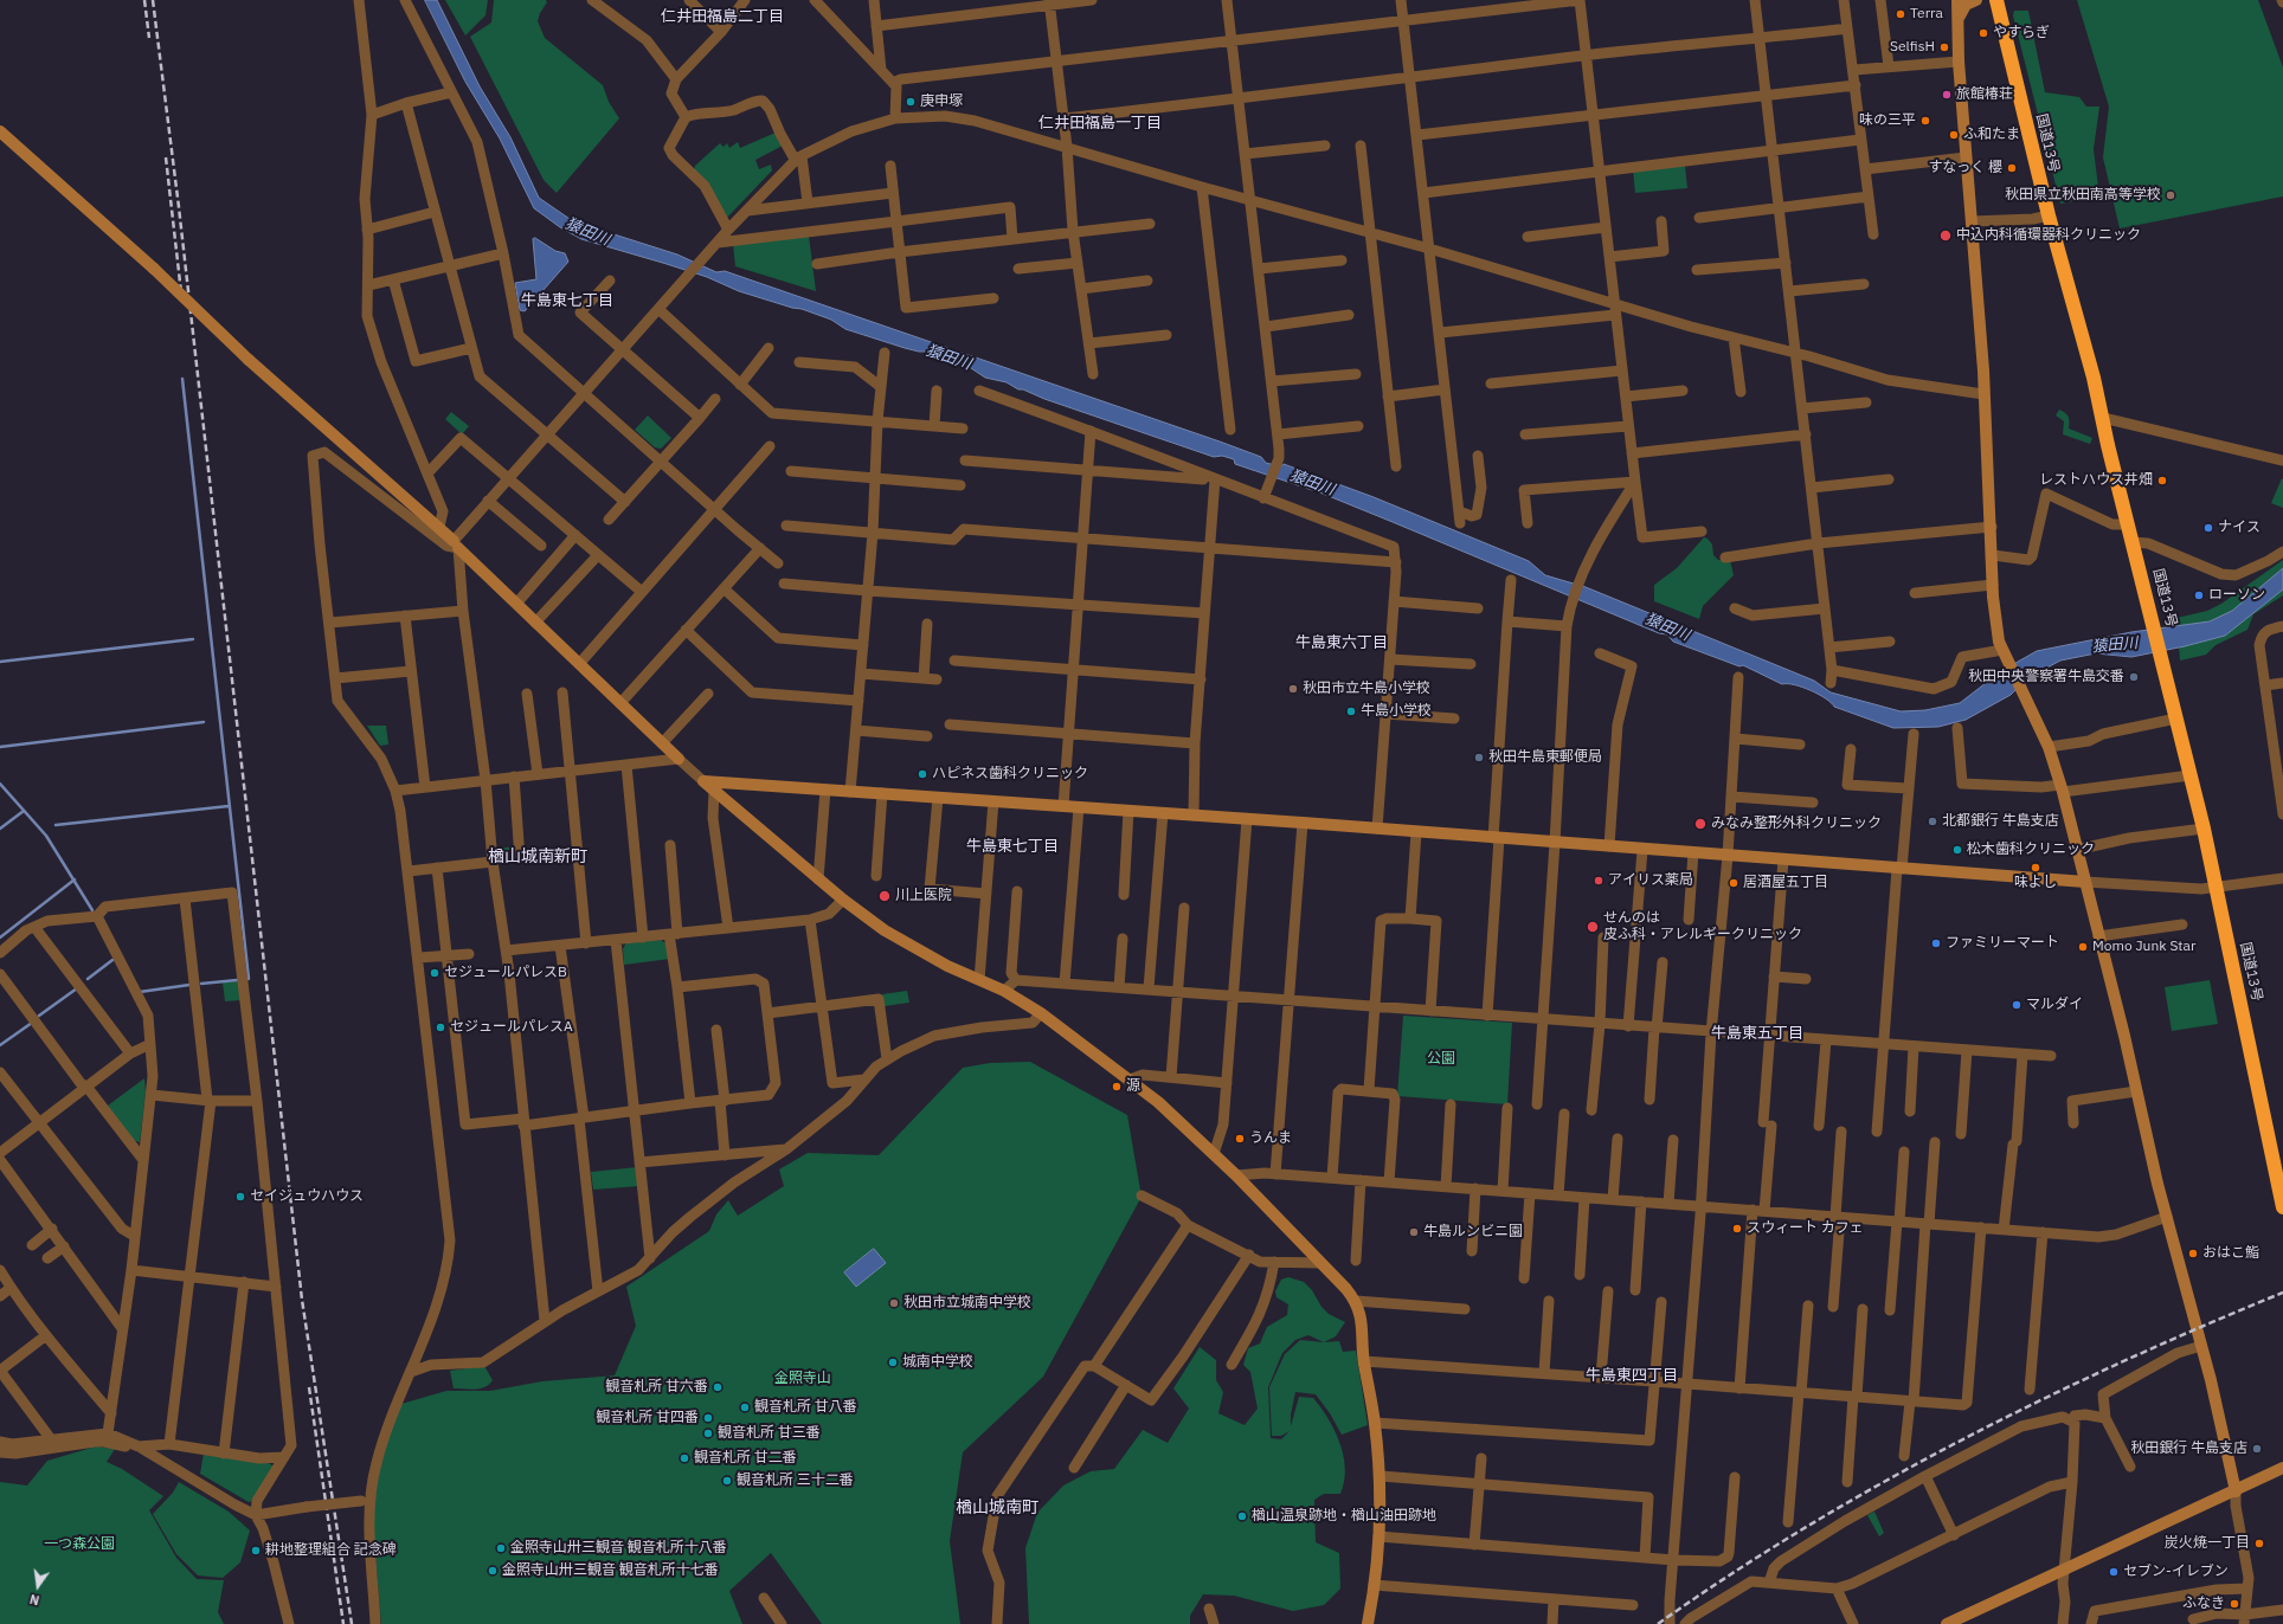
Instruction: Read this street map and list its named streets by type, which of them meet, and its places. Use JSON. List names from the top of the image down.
{
  "streets": {
    "highway": ["国道13号"]
  },
  "districts": [
    "仁井田福島二丁目",
    "仁井田福島一丁目",
    "牛島東七丁目",
    "牛島東六丁目",
    "牛島東七丁目",
    "楢山城南新町",
    "牛島東五丁目",
    "牛島東四丁目",
    "楢山城南町"
  ],
  "water": ["猿田川"],
  "parks": ["公園", "金照寺山", "一つ森公園"],
  "places": [
    "Terra",
    "やすらぎ",
    "SelfisH",
    "旅館椿荘",
    "庚申塚",
    "味の三平",
    "ふ和たま",
    "すなっく 櫻",
    "秋田県立秋田南高等学校",
    "中込内科循環器科クリニック",
    "レストハウス井畑",
    "ナイス",
    "ローソン",
    "秋田中央警察署牛島交番",
    "秋田市立牛島小学校",
    "牛島小学校",
    "秋田牛島東郵便局",
    "ハピネス歯科クリニック",
    "北都銀行 牛島支店",
    "みなみ整形外科クリニック",
    "松木歯科クリニック",
    "味よし",
    "アイリス薬局",
    "居酒屋五丁目",
    "川上医院",
    "せんのは 皮ふ科・アレルギークリニック",
    "ファミリーマート",
    "Momo Junk Star",
    "セジュールパレスB",
    "マルダイ",
    "セジュールパレスA",
    "源",
    "うんま",
    "セイジュウハウス",
    "スウィート カフェ",
    "牛島ルンビニ園",
    "おはこ鮨",
    "秋田市立城南中学校",
    "城南中学校",
    "観音札所 甘六番",
    "観音札所 甘八番",
    "観音札所 甘四番",
    "観音札所 甘三番",
    "秋田銀行 牛島支店",
    "観音札所 甘二番",
    "観音札所 三十二番",
    "楢山温泉跡地・楢山油田跡地",
    "炭火焼一丁目",
    "金照寺山卅三観音 観音札所十八番",
    "耕地整理組合 記念碑",
    "金照寺山卅三観音 観音札所十七番",
    "セブン-イレブン",
    "ふなき"
  ],
  "north": "bottom"
}
